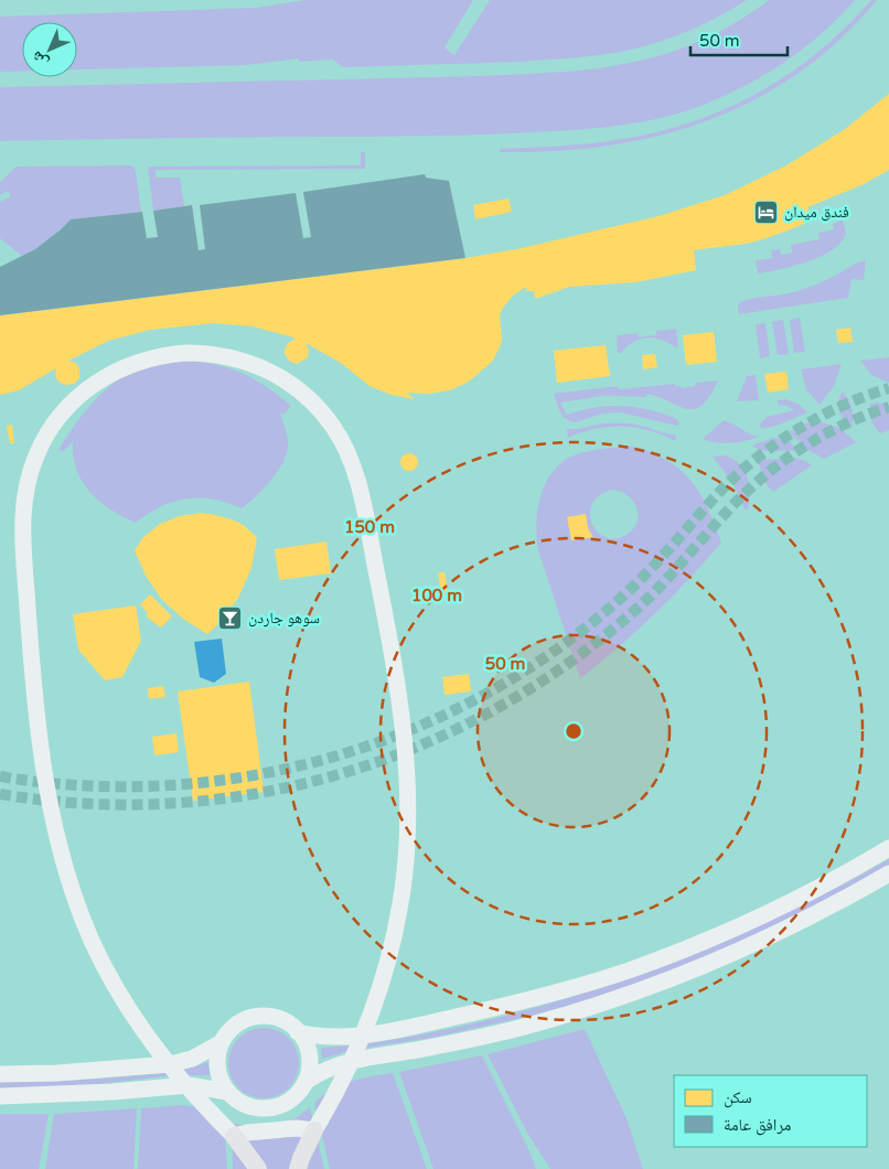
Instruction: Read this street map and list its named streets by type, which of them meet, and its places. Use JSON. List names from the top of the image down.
{
  "places": {
    "hotel": ["فندق ميدان"],
    "bar": ["سوهو جاردن"]
  },
  "legend": ["سكن", "مرافق عامة"],
  "scale_bar": "50 m",
  "north": "bottom left",
  "rings": ["150 m", "100 m", "50 m"]
}
